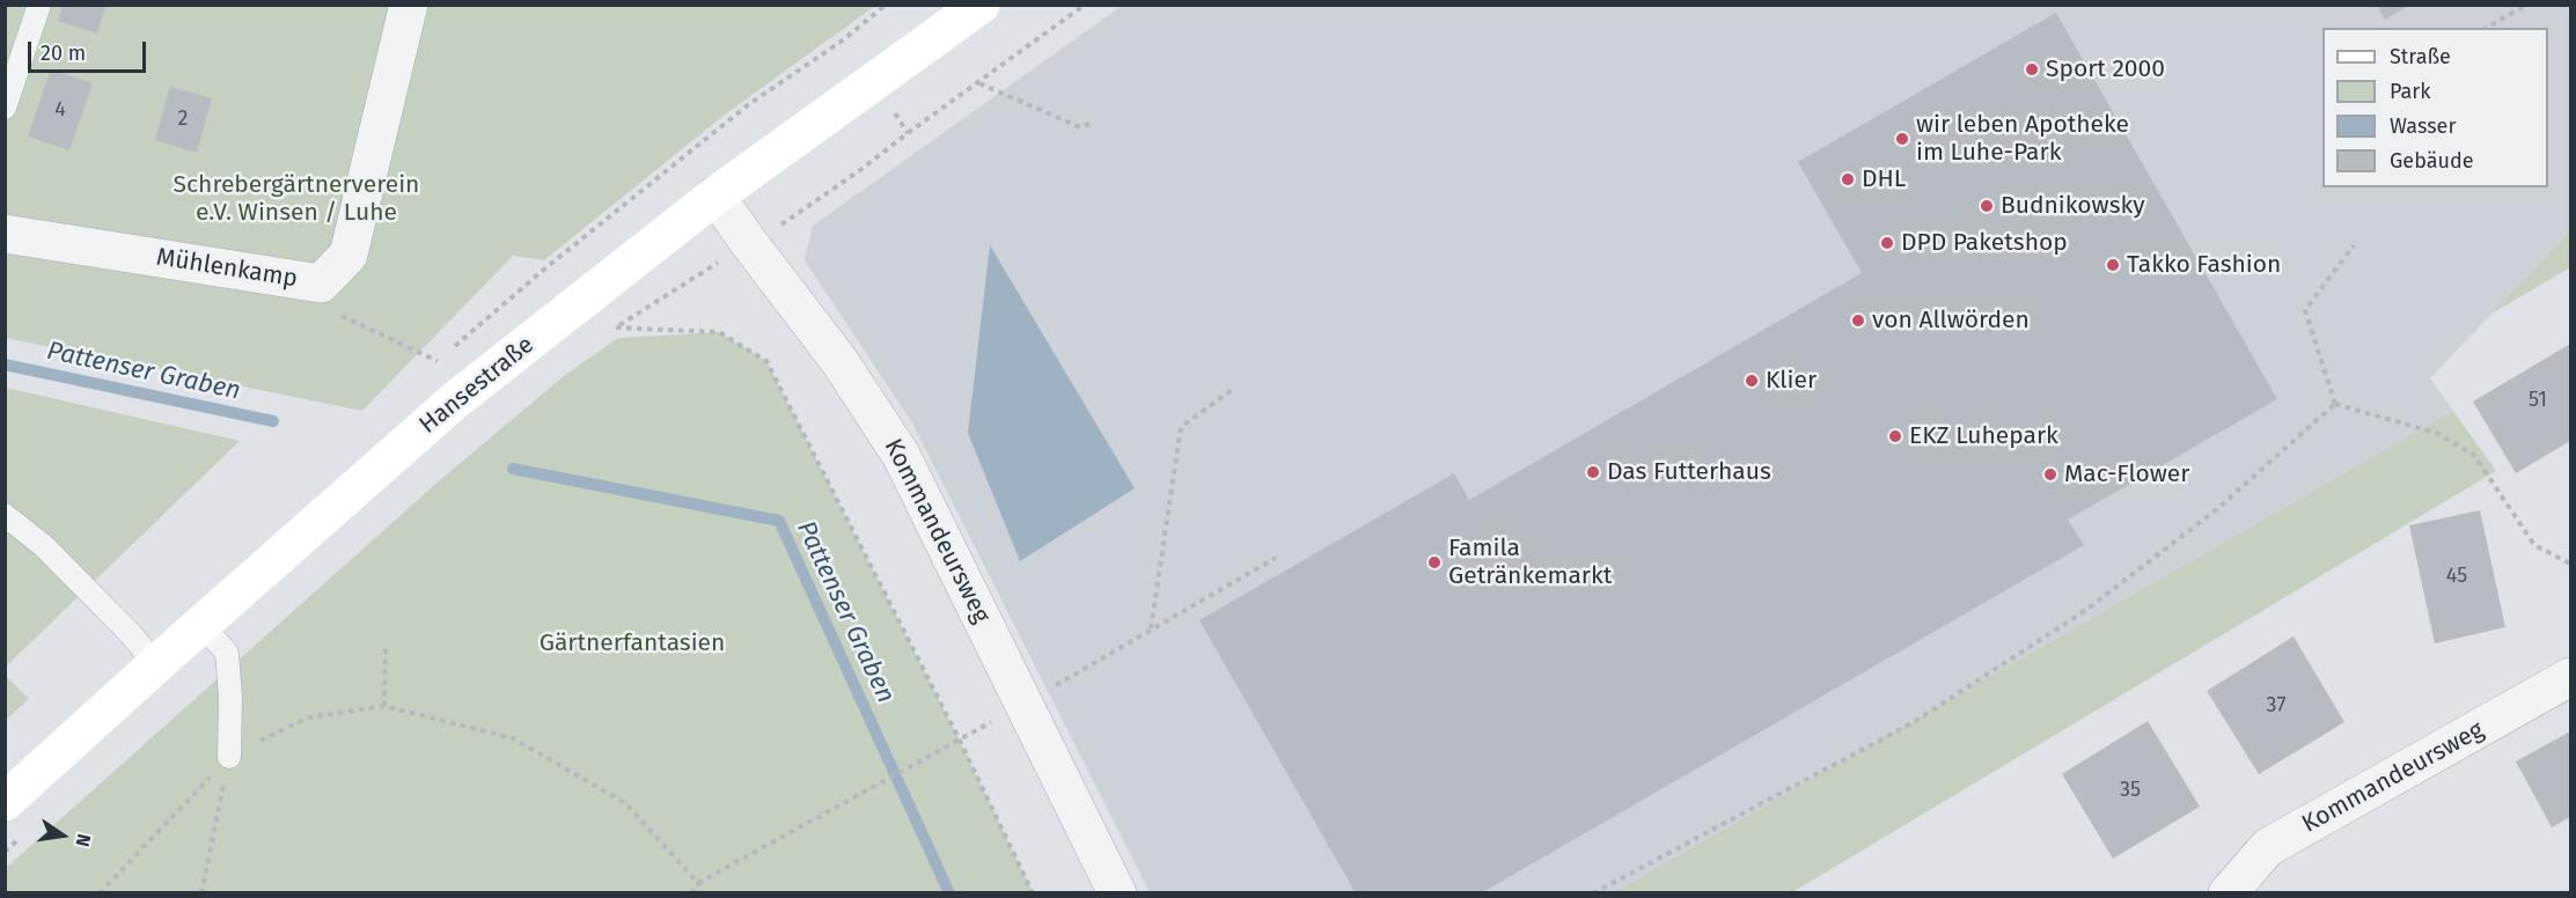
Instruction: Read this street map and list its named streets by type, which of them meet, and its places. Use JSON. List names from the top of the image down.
{
  "streets": {
    "main road": ["Hansestraße"],
    "street": ["Mühlenkamp", "Kommandeursweg"]
  },
  "crossings": [
    ["Hansestraße", "Kommandeursweg"]
  ],
  "water": ["Pattenser Graben"],
  "parks": ["Schrebergärtnerverein e.V. Winsen / Luhe", "Gärtnerfantasien"],
  "places": [
    "Sport 2000",
    "wir leben Apotheke im Luhe-Park",
    "DHL",
    "Budnikowsky",
    "DPD Paketshop",
    "Takko Fashion",
    "von Allwörden",
    "Klier",
    "EKZ Luhepark",
    "Das Futterhaus",
    "Mac-Flower",
    "Famila Getränkemarkt"
  ],
  "house_numbers": [
    "4",
    "2",
    "51",
    "45",
    "37",
    "35"
  ],
  "legend": [
    "Straße",
    "Park",
    "Wasser",
    "Gebäude"
  ],
  "scale_bar": "20 m",
  "north": "right"
}
